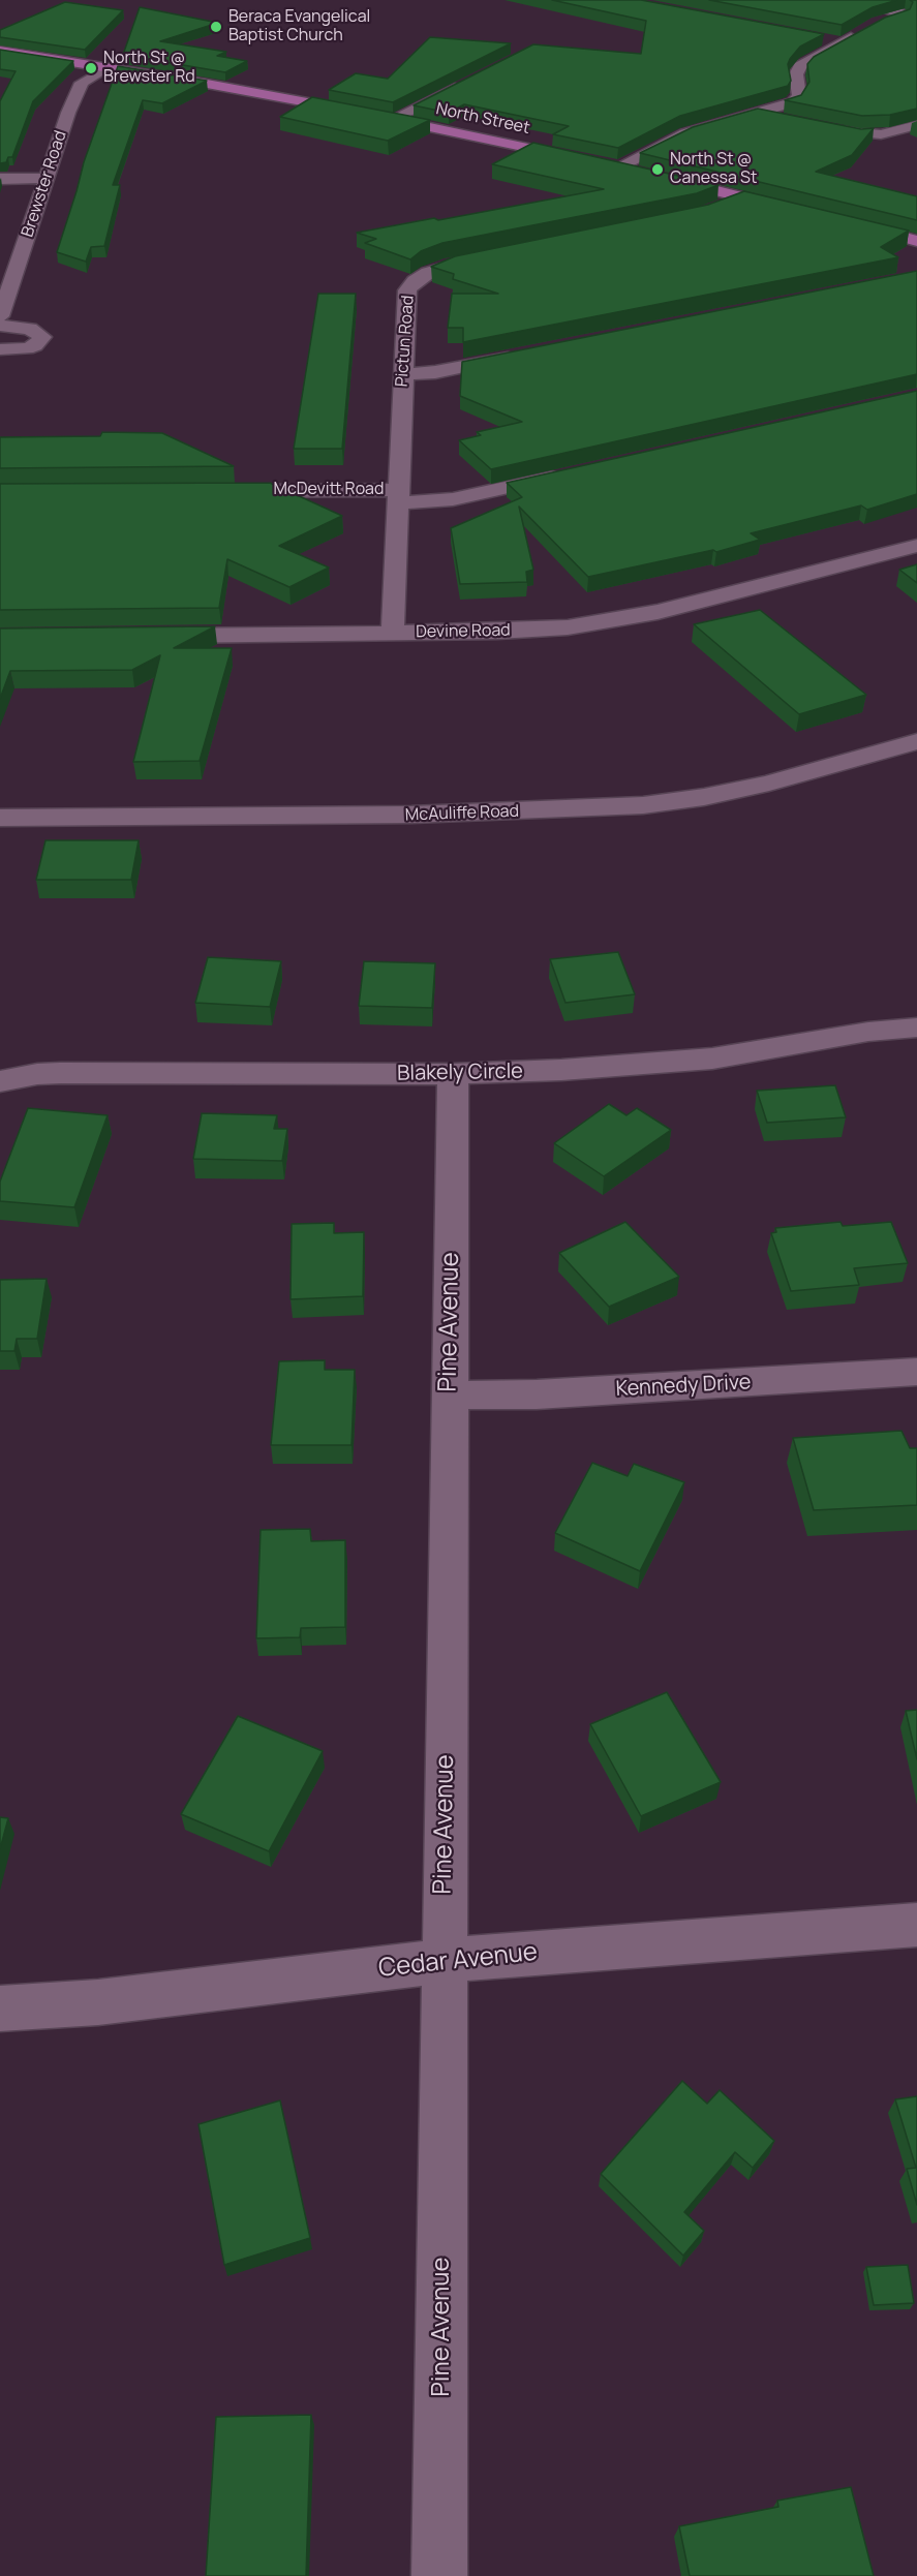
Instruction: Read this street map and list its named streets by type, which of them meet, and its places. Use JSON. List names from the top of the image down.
{
  "streets": {
    "main road": ["North Street"],
    "street": [
      "Brewster Road",
      "Pictun Road",
      "McDevitt Road",
      "Devine Road",
      "McAuliffe Road",
      "Blakely Circle",
      "Pine Avenue",
      "Kennedy Drive",
      "Cedar Avenue"
    ]
  },
  "crossings": [
    ["North Street", "Brewster Road"],
    ["Pictun Road", "McDevitt Road"],
    ["Pictun Road", "Devine Road"],
    ["Blakely Circle", "Pine Avenue"],
    ["Pine Avenue", "Kennedy Drive"],
    ["Pine Avenue", "Cedar Avenue"]
  ],
  "places": ["Beraca Evangelical Baptist Church", "North St @ Brewster Rd", "North St @ Canessa St"]
}
